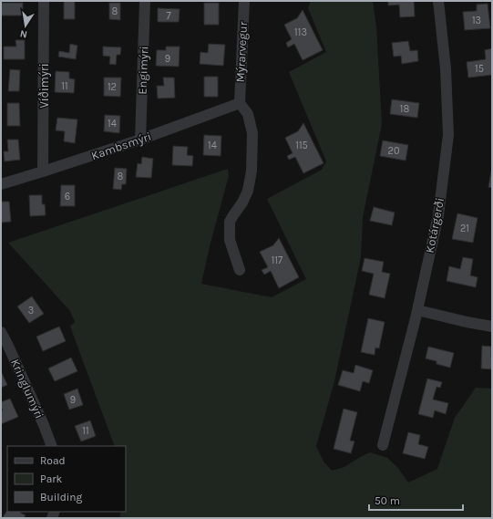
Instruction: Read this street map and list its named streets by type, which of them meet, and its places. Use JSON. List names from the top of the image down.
{
  "streets": {
    "street": [
      "Mýrarvegur",
      "Engimýri",
      "Víðimýri",
      "Kambsmýri",
      "Kotárgerði",
      "Kringlumýri"
    ]
  },
  "crossings": [
    ["Mýrarvegur", "Kambsmýri"],
    ["Engimýri", "Kambsmýri"],
    ["Víðimýri", "Kambsmýri"]
  ],
  "house_numbers": [
    "8",
    "7",
    "13",
    "113",
    "9",
    "15",
    "11",
    "12",
    "18",
    "14",
    "14",
    "115",
    "20",
    "8",
    "6",
    "21",
    "117",
    "3",
    "9",
    "11"
  ],
  "legend": ["Road", "Park", "Building"],
  "scale_bar": "50 m",
  "north": "bottom"
}
